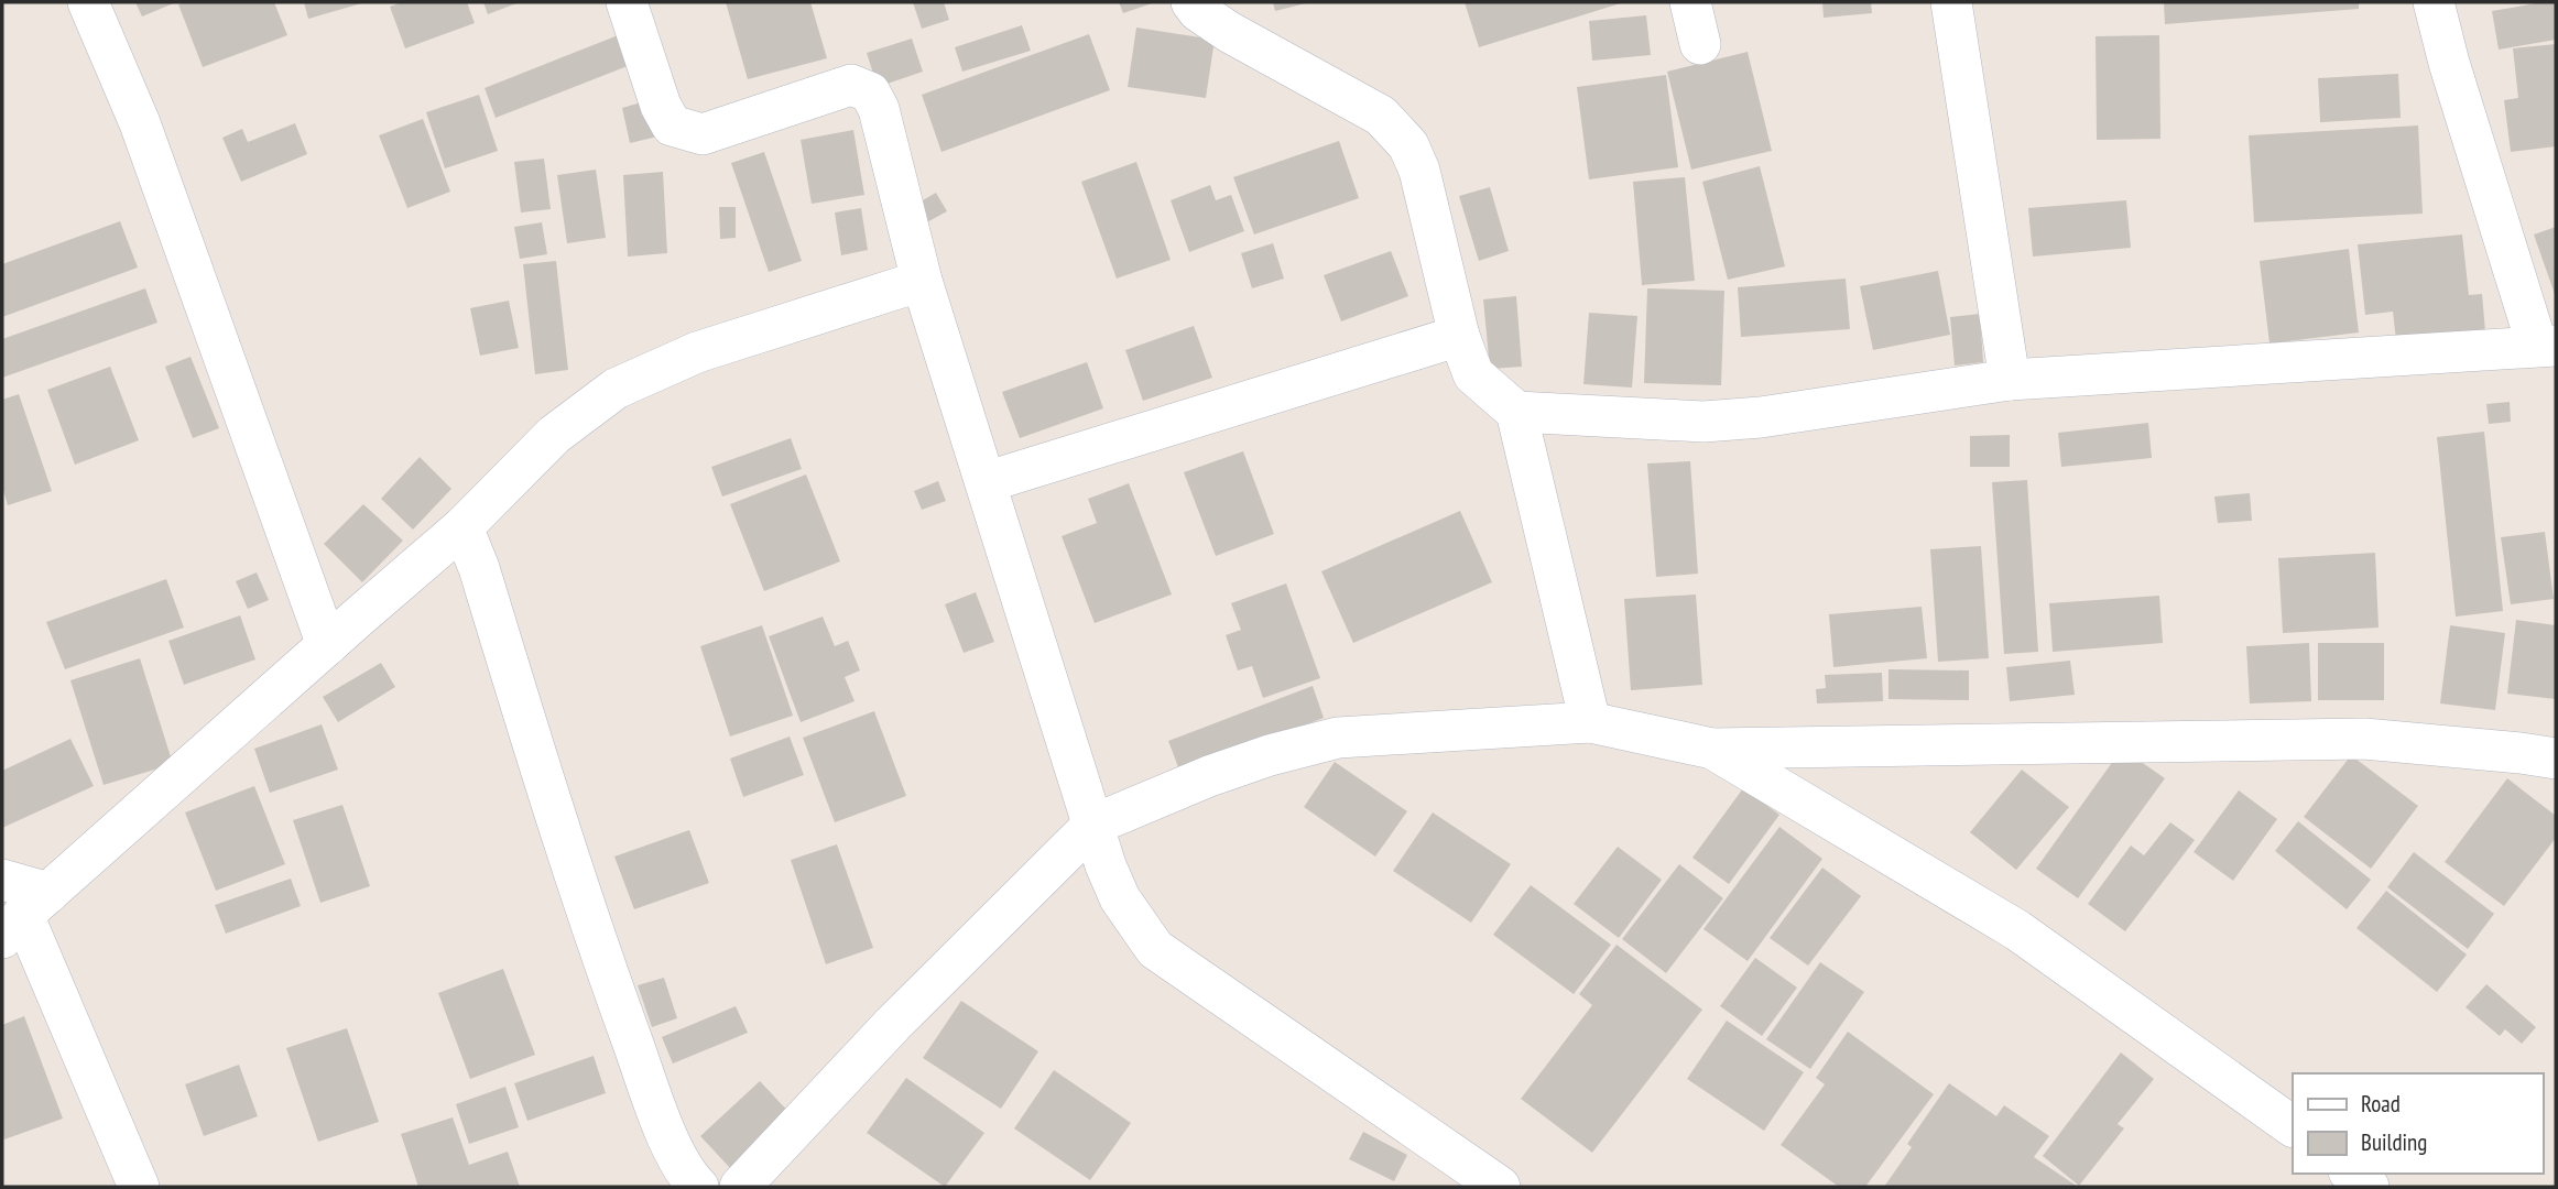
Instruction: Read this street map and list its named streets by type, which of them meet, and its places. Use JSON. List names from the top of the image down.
{
  "legend": ["Road", "Building"]
}
